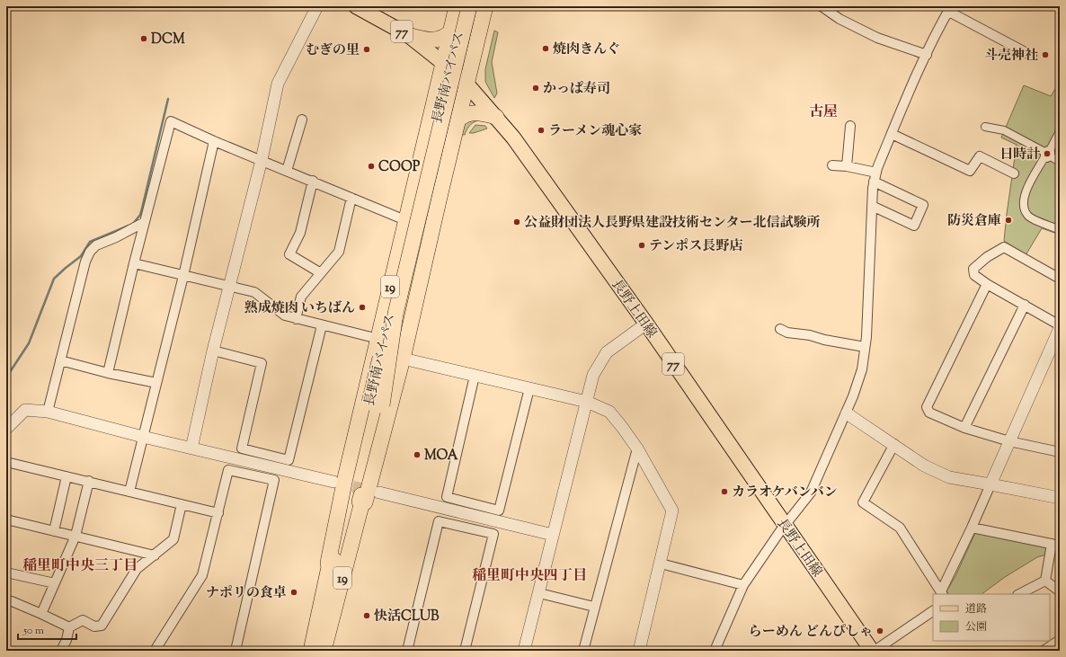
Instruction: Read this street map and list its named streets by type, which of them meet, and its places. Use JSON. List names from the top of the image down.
{
  "streets": {
    "highway": ["長野南バイパス", "19"],
    "main road": ["77", "長野上田線"]
  },
  "crossings": [
    ["長野南バイパス", "19"],
    ["19", "長野上田線"]
  ],
  "districts": ["古屋", "稲里町中央三丁目", "稲里町中央四丁目"],
  "places": [
    "DCM",
    "焼肉きんぐ",
    "むぎの里",
    "斗売神社",
    "かっぱ寿司",
    "ラーメン魂心家",
    "日時計",
    "COOP",
    "防災倉庫",
    "公益財団法人長野県建設技術センター北信試験所",
    "テンポス長野店",
    "熟成焼肉 いちばん",
    "MOA",
    "カラオケバンバン",
    "ナポリの食卓",
    "快活CLUB",
    "らーめん どんぴしゃ"
  ],
  "legend": ["道路", "公園"],
  "scale_bar": "50 m"
}
